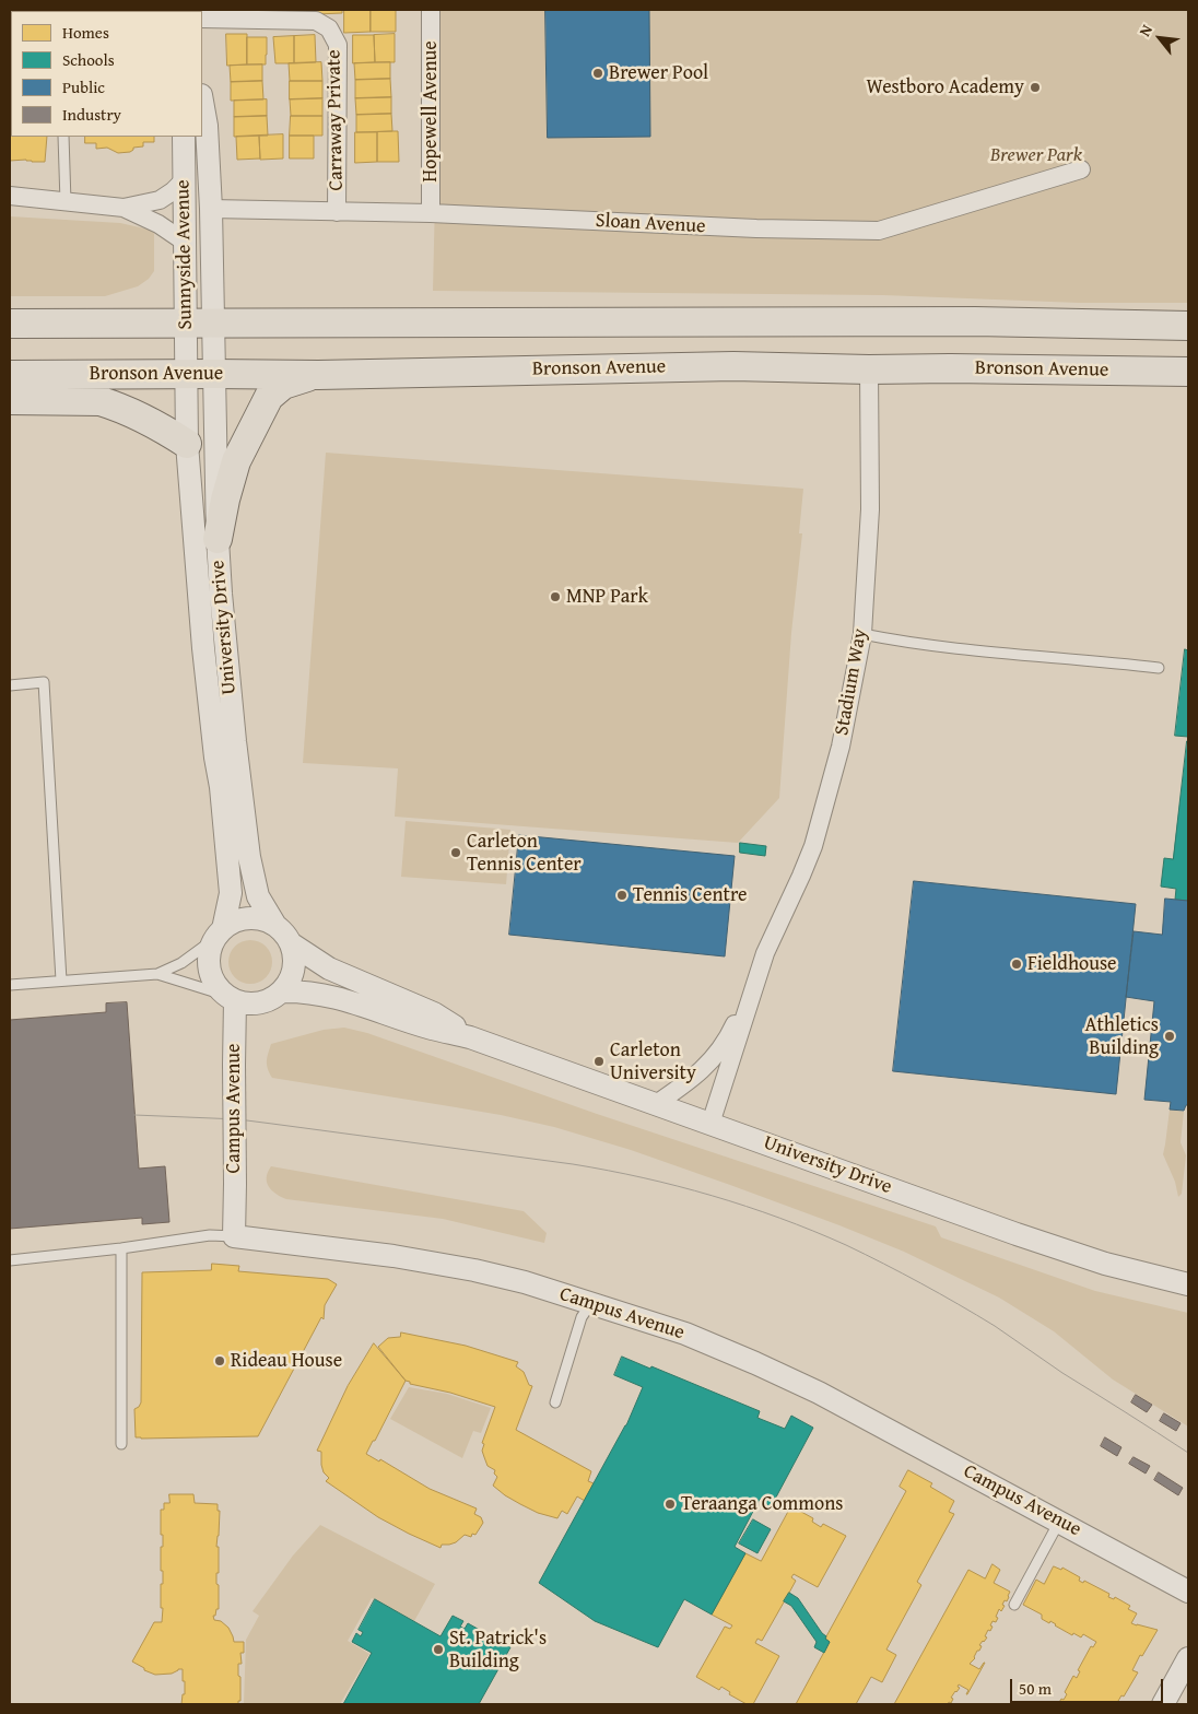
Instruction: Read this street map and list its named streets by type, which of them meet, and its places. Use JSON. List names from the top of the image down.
{
  "streets": {
    "main road": ["Bronson Avenue"],
    "street": [
      "Hopewell Avenue",
      "Carraway Private",
      "Sloan Avenue",
      "Sunnyside Avenue",
      "University Drive",
      "Stadium Way",
      "Campus Avenue"
    ]
  },
  "crossings": [
    ["Hopewell Avenue", "Sloan Avenue"],
    ["Carraway Private", "Sloan Avenue"],
    ["Sloan Avenue", "Sunnyside Avenue"],
    ["Sunnyside Avenue", "Bronson Avenue"],
    ["Sunnyside Avenue", "University Drive"],
    ["Bronson Avenue", "University Drive"],
    ["Bronson Avenue", "Stadium Way"],
    ["University Drive", "Stadium Way"],
    ["University Drive", "Campus Avenue"]
  ],
  "parks": ["Brewer Park"],
  "places": [
    "Brewer Pool",
    "Westboro Academy",
    "MNP Park",
    "Carleton Tennis Center",
    "Tennis Centre",
    "Fieldhouse",
    "Athletics Building",
    "Carleton University",
    "Rideau House",
    "Teraanga Commons",
    "St. Patrick's Building"
  ],
  "legend": [
    "Homes",
    "Schools",
    "Public",
    "Industry"
  ],
  "scale_bar": "50 m",
  "north": "top left"
}
